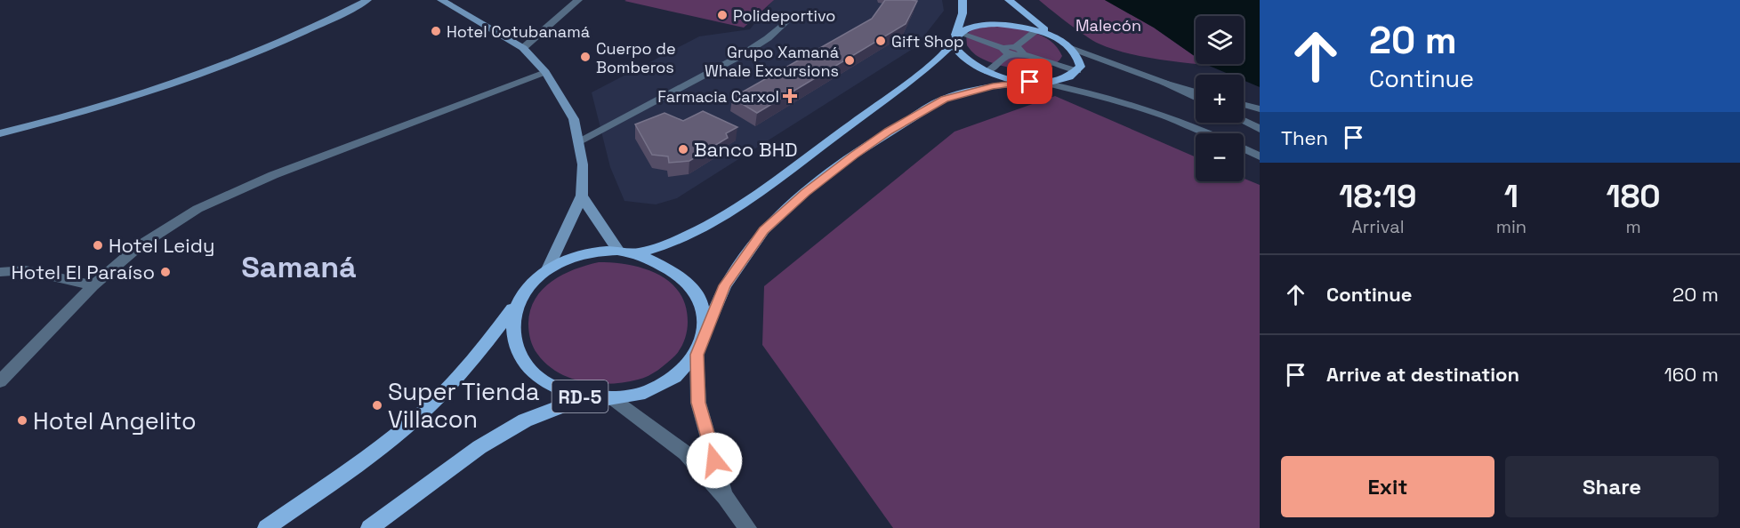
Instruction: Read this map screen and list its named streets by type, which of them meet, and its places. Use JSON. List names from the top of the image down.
{
  "streets": {
    "main road": ["RD-5"]
  },
  "districts": ["Samaná"],
  "parks": ["Malecón"],
  "places": {
    "other": [
      "Polideportivo",
      "Hotel Cotubanamá",
      "Gift Shop",
      "Cuerpo de Bomberos",
      "Grupo Xamaná Whale Excursions",
      "Banco BHD",
      "Hotel Leidy",
      "Hotel El Paraíso",
      "Super Tienda Villacon",
      "Hotel Angelito"
    ],
    "health": ["Farmacia Carxol"]
  },
  "page": {
    "turn": ["20 m", "Continue"],
    "map_buttons": ["+", "−"],
    "then": "Then",
    "eta": [
      "18:19",
      "Arrival",
      "1",
      "min",
      "180",
      "m"
    ],
    "list": [
      {
        "name": "Continue",
        "value": "20 m"
      },
      {
        "name": "Arrive at destination",
        "value": "160 m"
      }
    ],
    "buttons": ["Exit", "Share"]
  }
}
